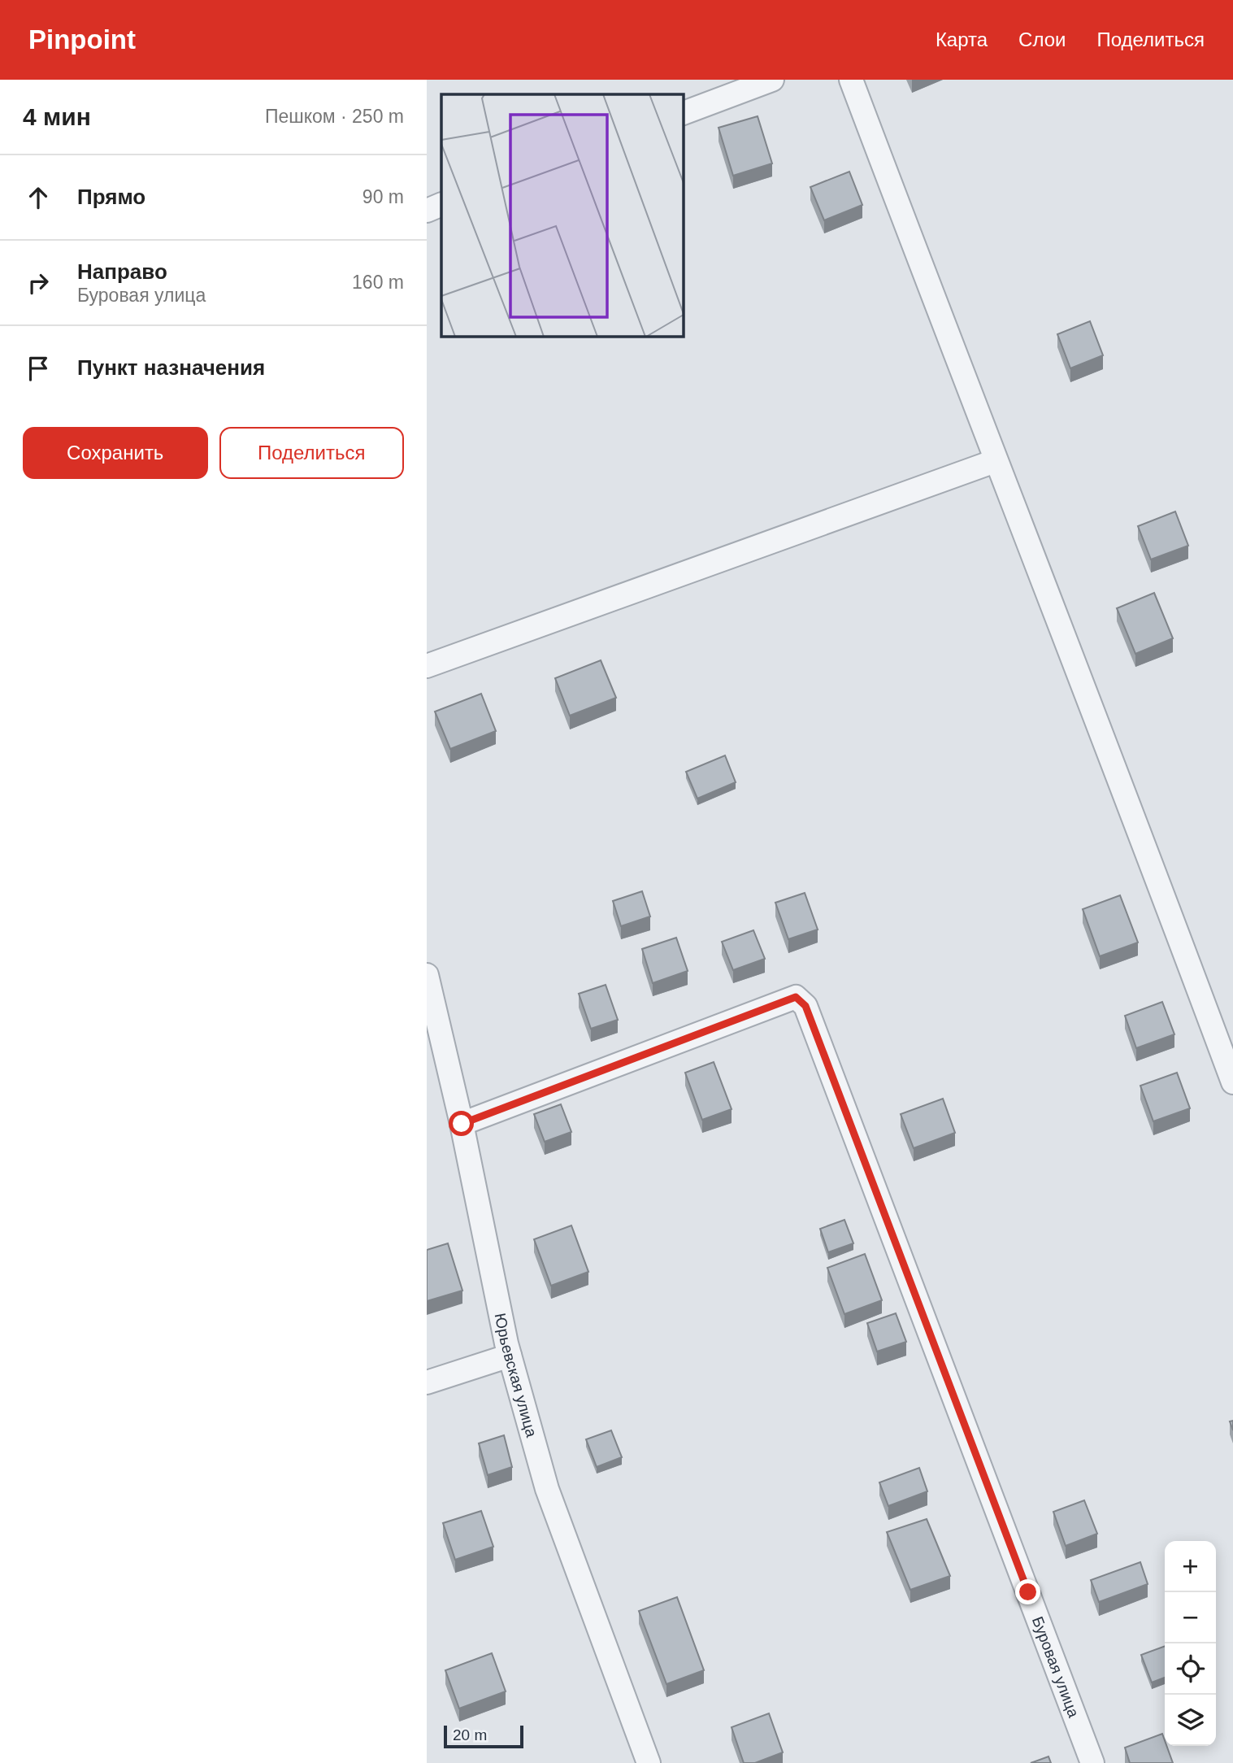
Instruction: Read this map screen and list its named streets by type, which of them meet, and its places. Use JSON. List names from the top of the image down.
{
  "streets": {
    "street": ["Юрьевская улица", "Буровая улица"]
  },
  "crossings": [
    ["Юрьевская улица", "Буровая улица"]
  ],
  "scale_bar": "20 m",
  "page": {
    "header": "Pinpoint",
    "nav": ["Карта", "Слои", "Поделиться"],
    "heading": ["4 мин", "Пешком · 250 m"],
    "list": [
      ["Прямо", "90 m"],
      ["Направо", "Буровая улица", "160 m"],
      "Пункт назначения"
    ],
    "buttons": ["Сохранить", "Поделиться"],
    "map_buttons": ["+", "−"],
    "scale": "20 m"
  }
}
